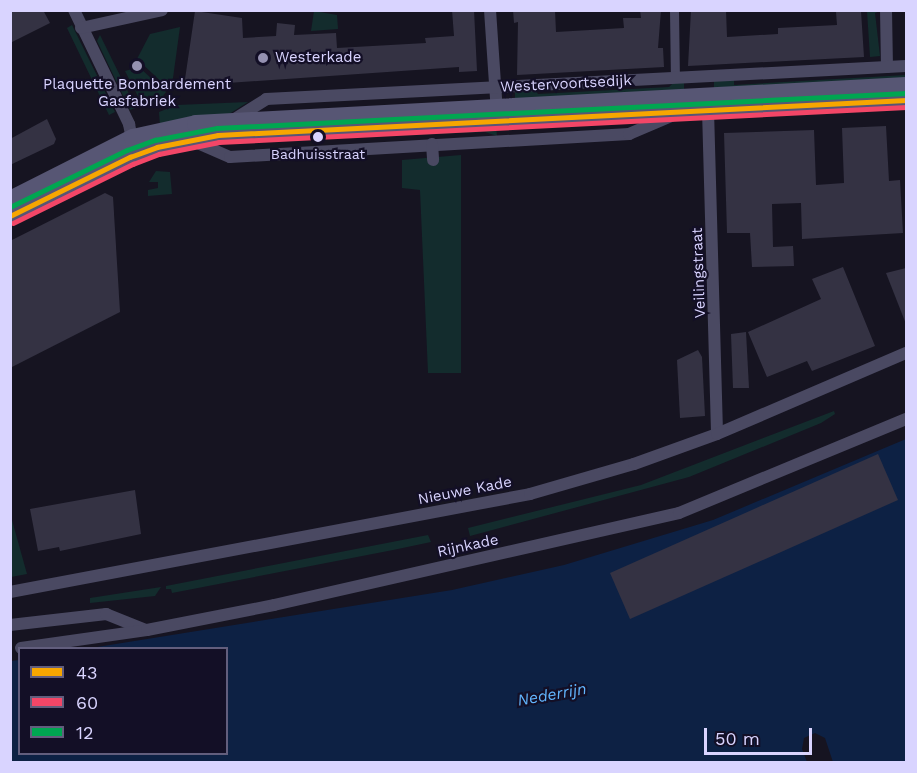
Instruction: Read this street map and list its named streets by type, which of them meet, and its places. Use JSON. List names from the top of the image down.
{
  "streets": {
    "main road": ["Westervoortsedijk"],
    "street": ["Veilingstraat", "Nieuwe Kade", "Rijnkade"]
  },
  "crossings": [
    ["Westervoortsedijk", "Veilingstraat"],
    ["Veilingstraat", "Nieuwe Kade"]
  ],
  "water": ["Nederrijn"],
  "places": ["Westerkade", "Plaquette Bombardement Gasfabriek", "Badhuisstraat"],
  "lines": ["transit line 12", "transit line 43", "transit line 60"],
  "legend": ["43", "60", "12"],
  "scale_bar": "50 m"
}
